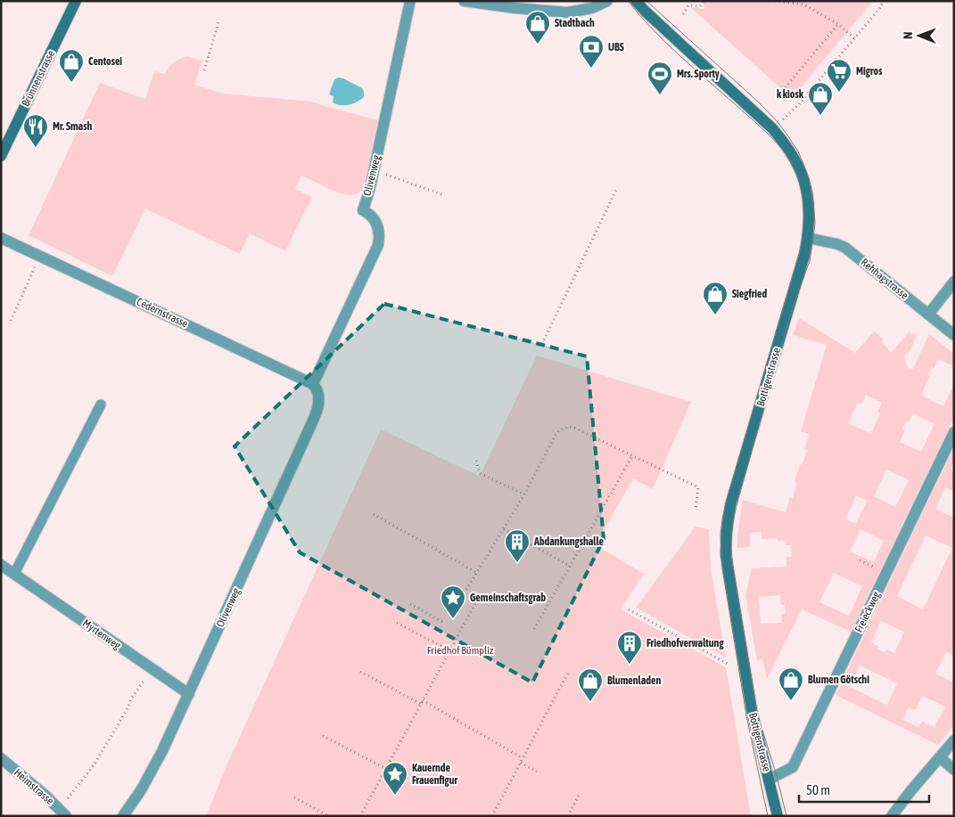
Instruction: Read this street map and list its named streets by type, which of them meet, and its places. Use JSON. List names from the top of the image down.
{
  "streets": {
    "street": [
      "Brünnenstrasse",
      "Olivenweg",
      "Rehhagstrasse",
      "Cedernstrasse",
      "Bottigenstrasse",
      "Freieckweg",
      "Myrtenweg",
      "Heimstrasse"
    ]
  },
  "crossings": [
    ["Olivenweg", "Cedernstrasse"],
    ["Olivenweg", "Myrtenweg"],
    ["Rehhagstrasse", "Bottigenstrasse"],
    ["Bottigenstrasse", "Freieckweg"]
  ],
  "parks": ["Friedhof Bümpliz"],
  "places": {
    "shop": [
      "Stadtbach",
      "Centosei",
      "k kiosk",
      "Siegfried",
      "Blumen Götschi",
      "Blumenladen"
    ],
    "bank": ["UBS"],
    "supermarket": ["Migros"],
    "sports": ["Mrs. Sporty"],
    "restaurant": ["Mr. Smash"],
    "building": ["Abdankungshalle", "Friedhofverwaltung"],
    "place": ["Gemeinschaftsgrab", "Kauernde Frauenfigur"]
  },
  "scale_bar": "50 m",
  "north": "left"
}
